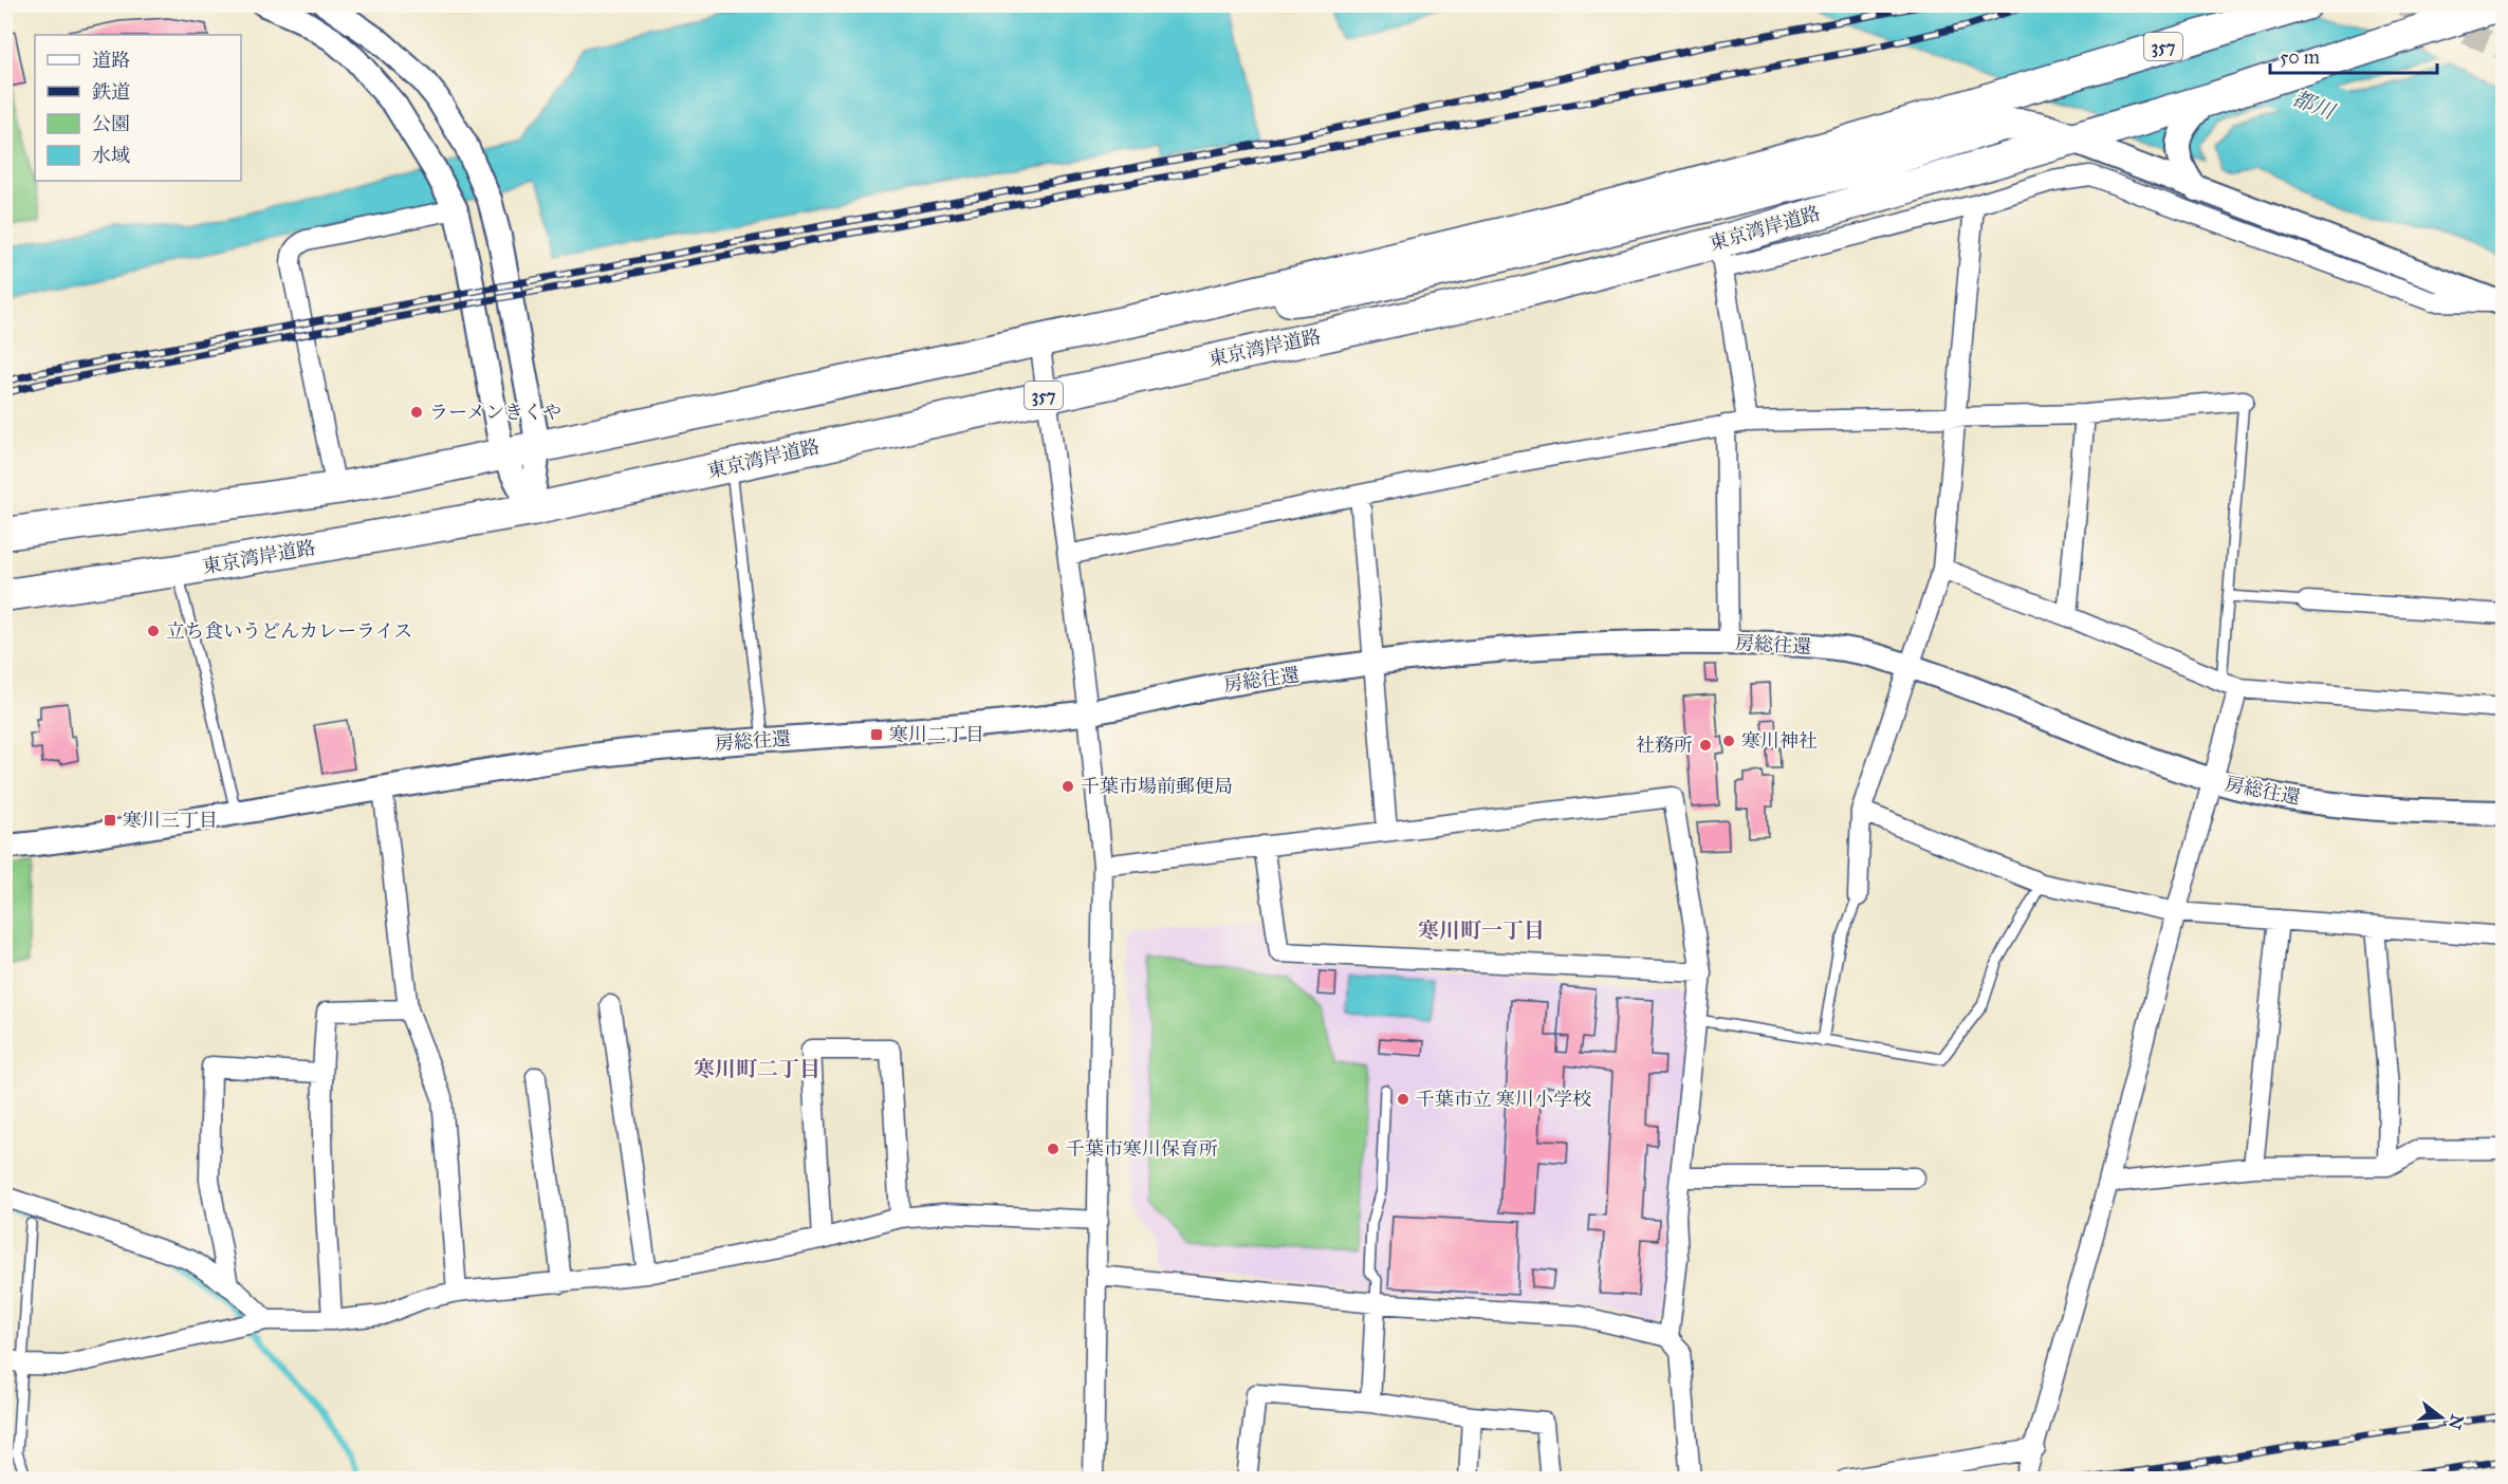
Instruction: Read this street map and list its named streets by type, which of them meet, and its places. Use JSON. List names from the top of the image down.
{
  "streets": {
    "highway": ["357", "東京湾岸道路"],
    "street": ["房総往還"]
  },
  "districts": ["寒川町一丁目", "寒川町二丁目"],
  "water": ["都川"],
  "places": {
    "other": [
      "ラーメンきくや",
      "立ち食いうどんカレーライス",
      "寒川神社",
      "社務所",
      "千葉市場前郵便局",
      "千葉市立 寒川小学校",
      "千葉市寒川保育所"
    ],
    "transit": ["寒川二丁目", "寒川三丁目"]
  },
  "legend": [
    "道路",
    "鉄道",
    "公園",
    "水域"
  ],
  "scale_bar": "50 m",
  "north": "right"
}
